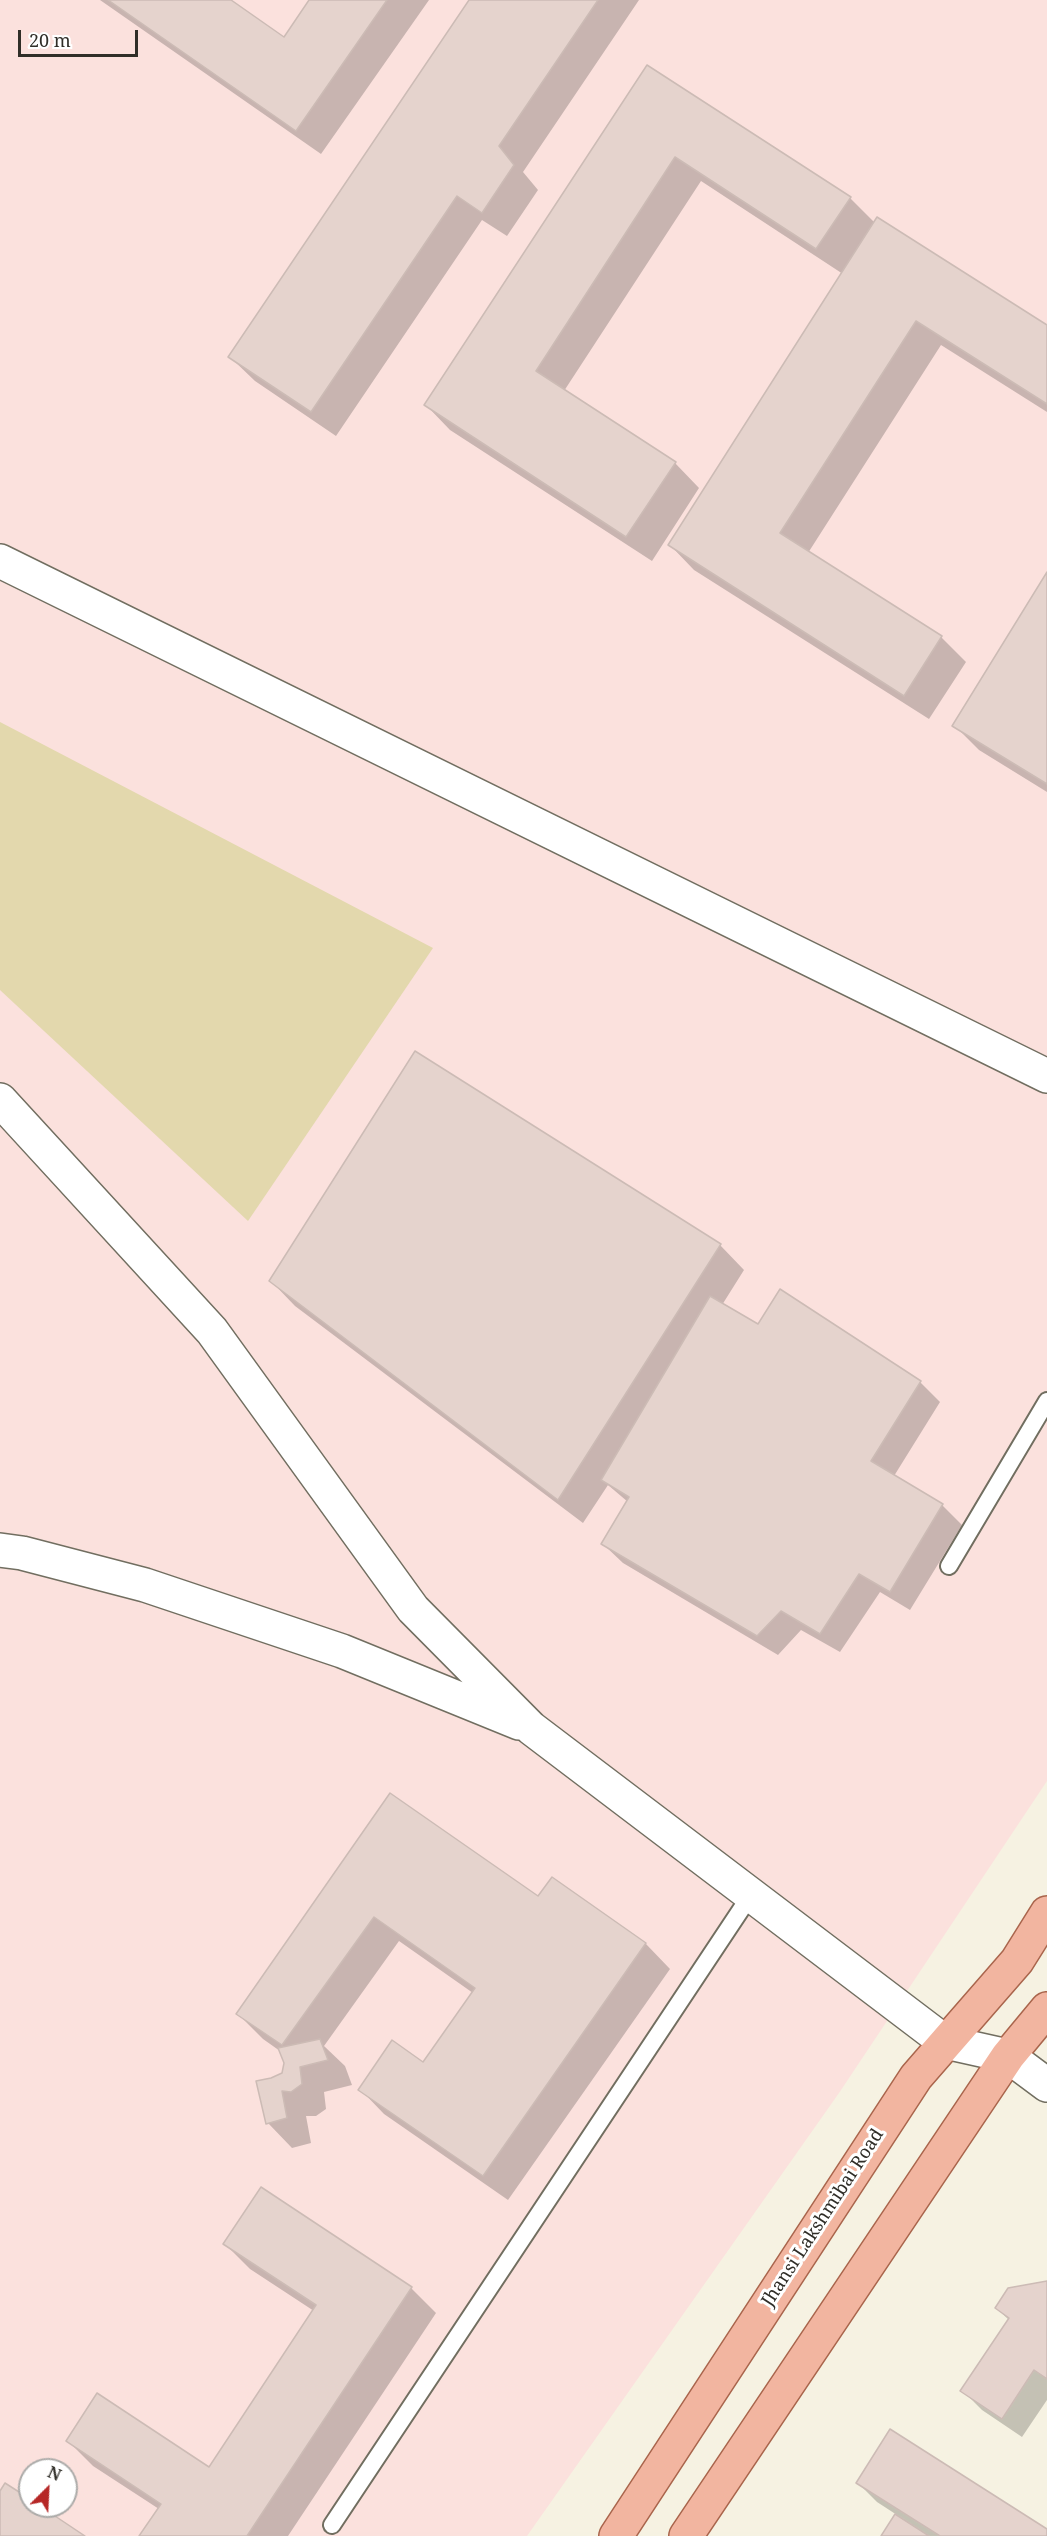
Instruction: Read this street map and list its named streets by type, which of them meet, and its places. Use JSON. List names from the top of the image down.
{
  "streets": {
    "main road": ["Jhansi Lakshmibai Road"]
  },
  "scale_bar": "20 m",
  "north": "top right"
}
